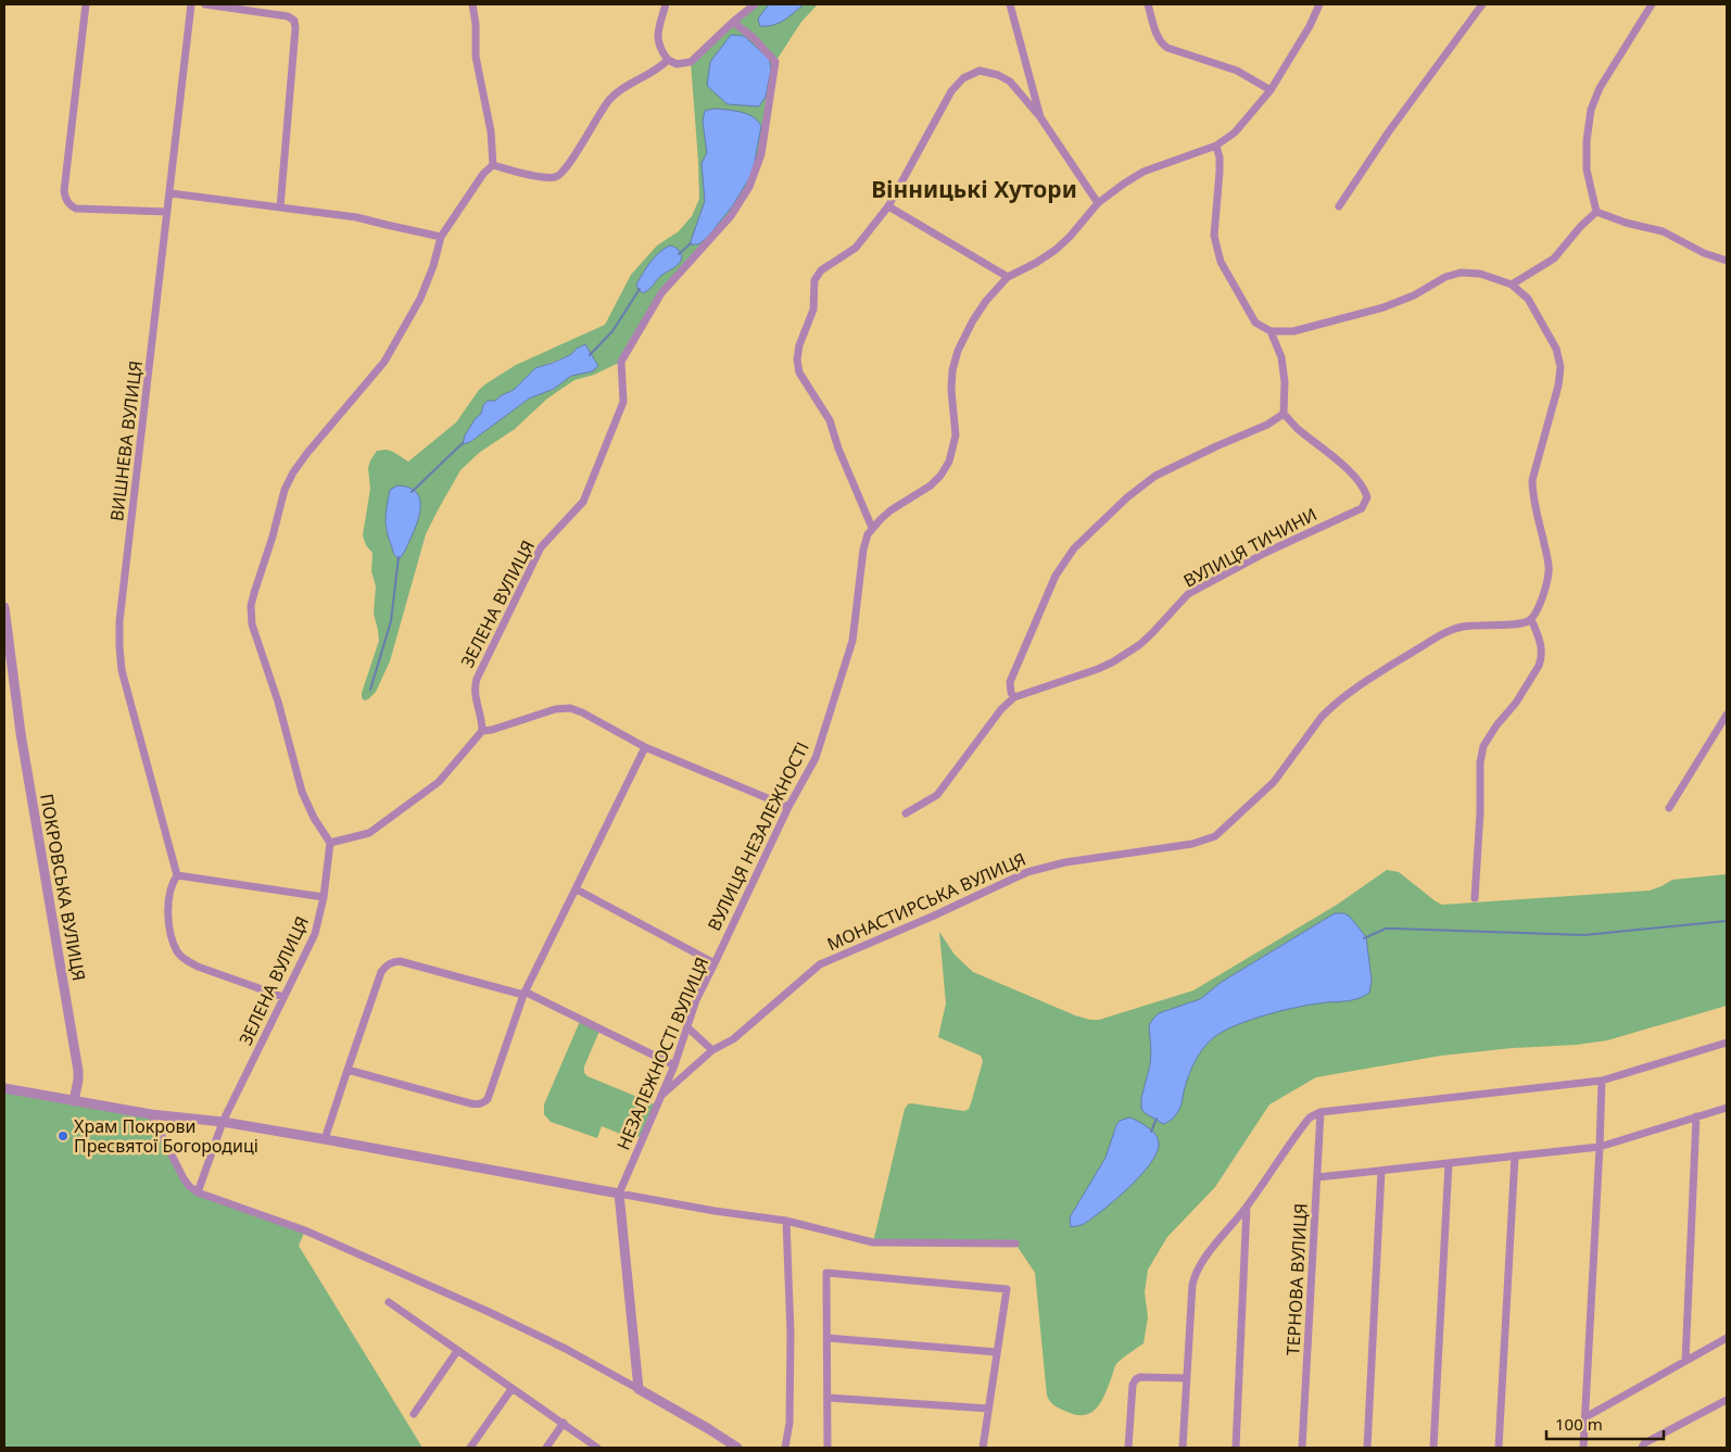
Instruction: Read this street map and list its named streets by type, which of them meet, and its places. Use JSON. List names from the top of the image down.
{
  "streets": {
    "street": [
      "ВИШНЕВА ВУЛИЦЯ",
      "ВУЛИЦЯ ТИЧИНИ",
      "ЗЕЛЕНА ВУЛИЦЯ",
      "ПОКРОВСЬКА ВУЛИЦЯ",
      "МОНАСТИРСЬКА ВУЛИЦЯ",
      "НЕЗАЛЕЖНОСТІ ВУЛИЦЯ",
      "ТЕРНОВА ВУЛИЦЯ"
    ]
  },
  "crossings": [
    ["МОНАСТИРСЬКА ВУЛИЦЯ", "НЕЗАЛЕЖНОСТІ ВУЛИЦЯ"]
  ],
  "districts": ["Вінницькі Хутори"],
  "places": ["Храм Покрови Пресвятої Богородиці"],
  "scale_bar": "100 m"
}
